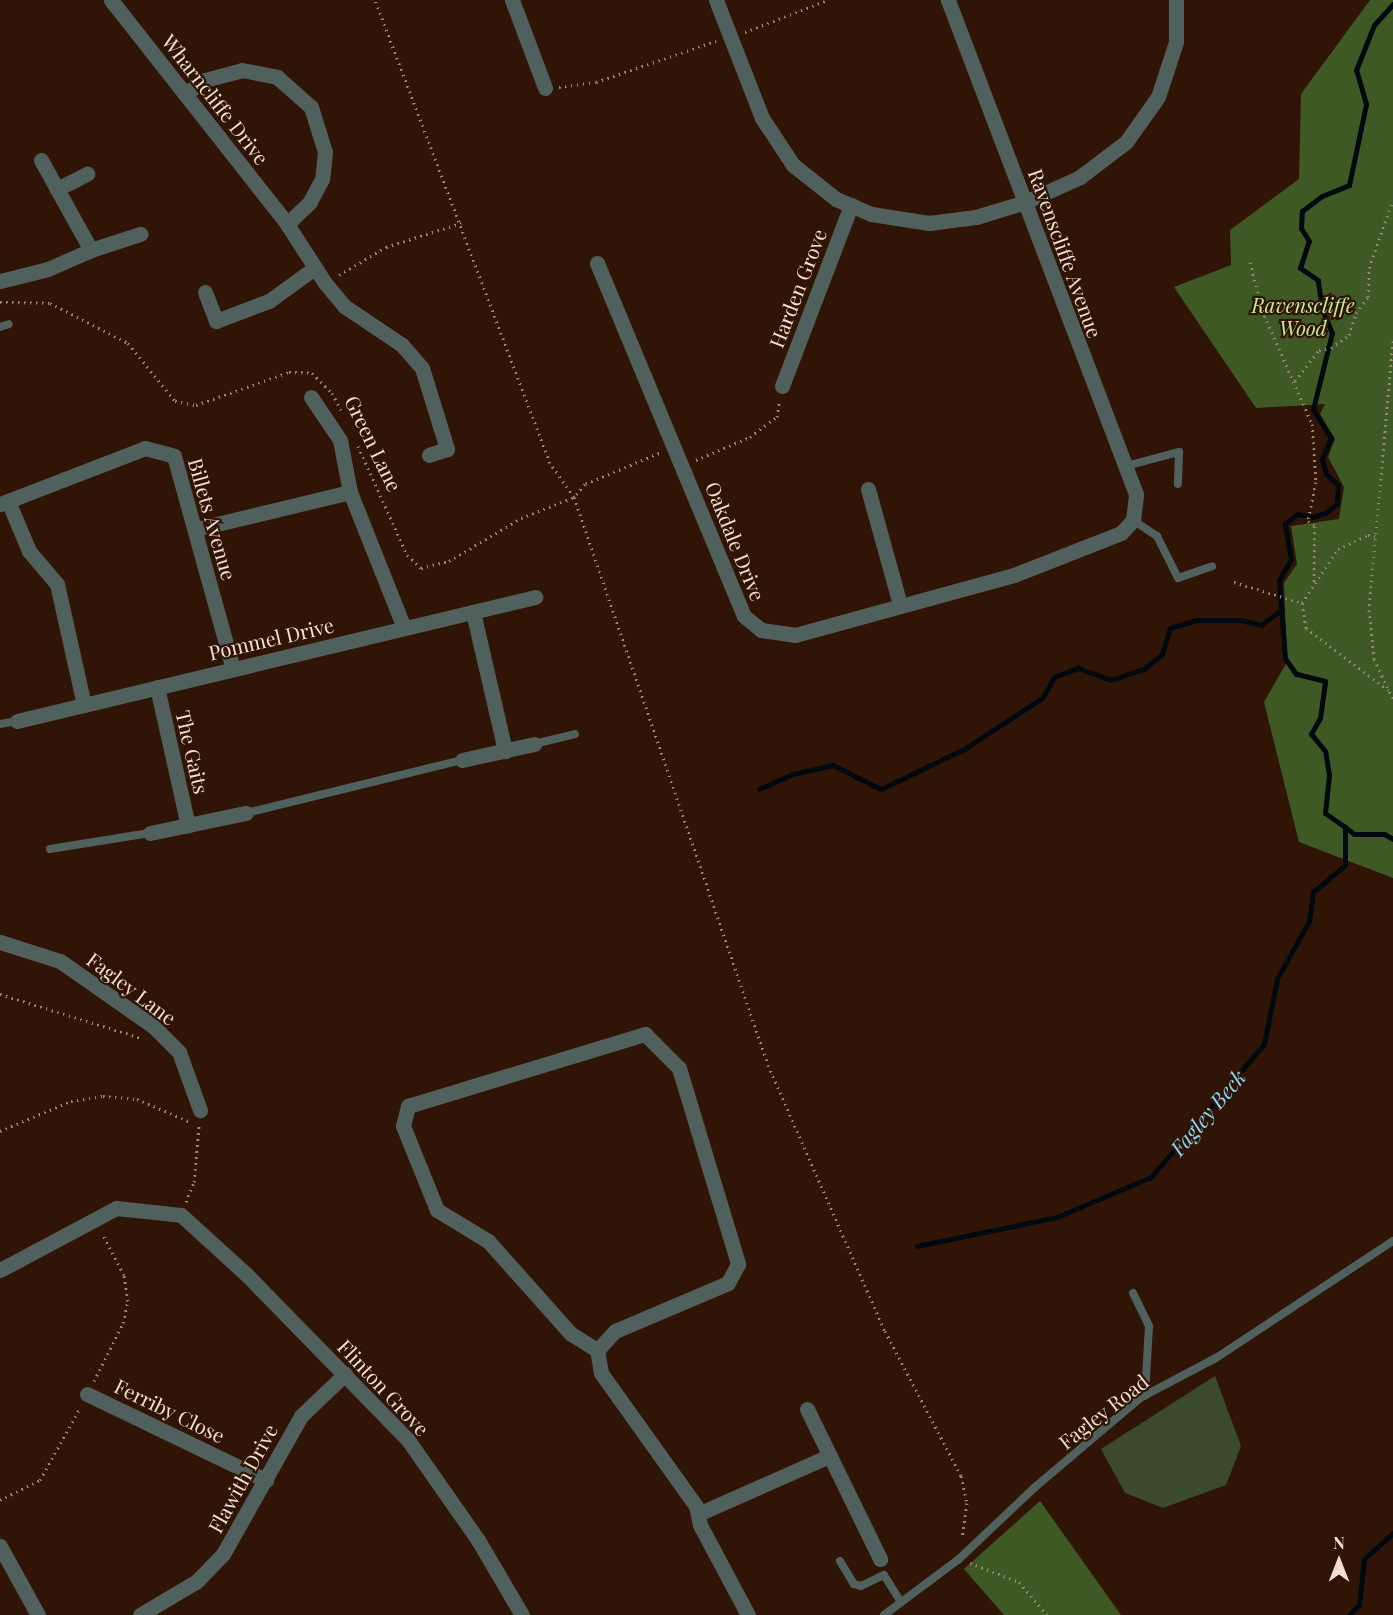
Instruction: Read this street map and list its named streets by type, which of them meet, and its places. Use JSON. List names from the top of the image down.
{
  "streets": {
    "street": [
      "Wharncliffe Drive",
      "Ravenscliffe Avenue",
      "Harden Grove",
      "Billets Avenue",
      "Oakdale Drive",
      "Pommel Drive",
      "The Gaits",
      "Fagley Lane",
      "Flinton Grove",
      "Ferriby Close",
      "Flawith Drive"
    ],
    "lane": ["Fagley Road"],
    "path": ["Green Lane"]
  },
  "crossings": [
    ["Ravenscliffe Avenue", "Oakdale Drive"],
    ["Billets Avenue", "Pommel Drive"],
    ["Pommel Drive", "The Gaits"],
    ["Flinton Grove", "Flawith Drive"],
    ["Ferriby Close", "Flawith Drive"]
  ],
  "water": ["Fagley Beck"],
  "parks": ["Ravenscliffe Wood"],
  "north": "top"
}
